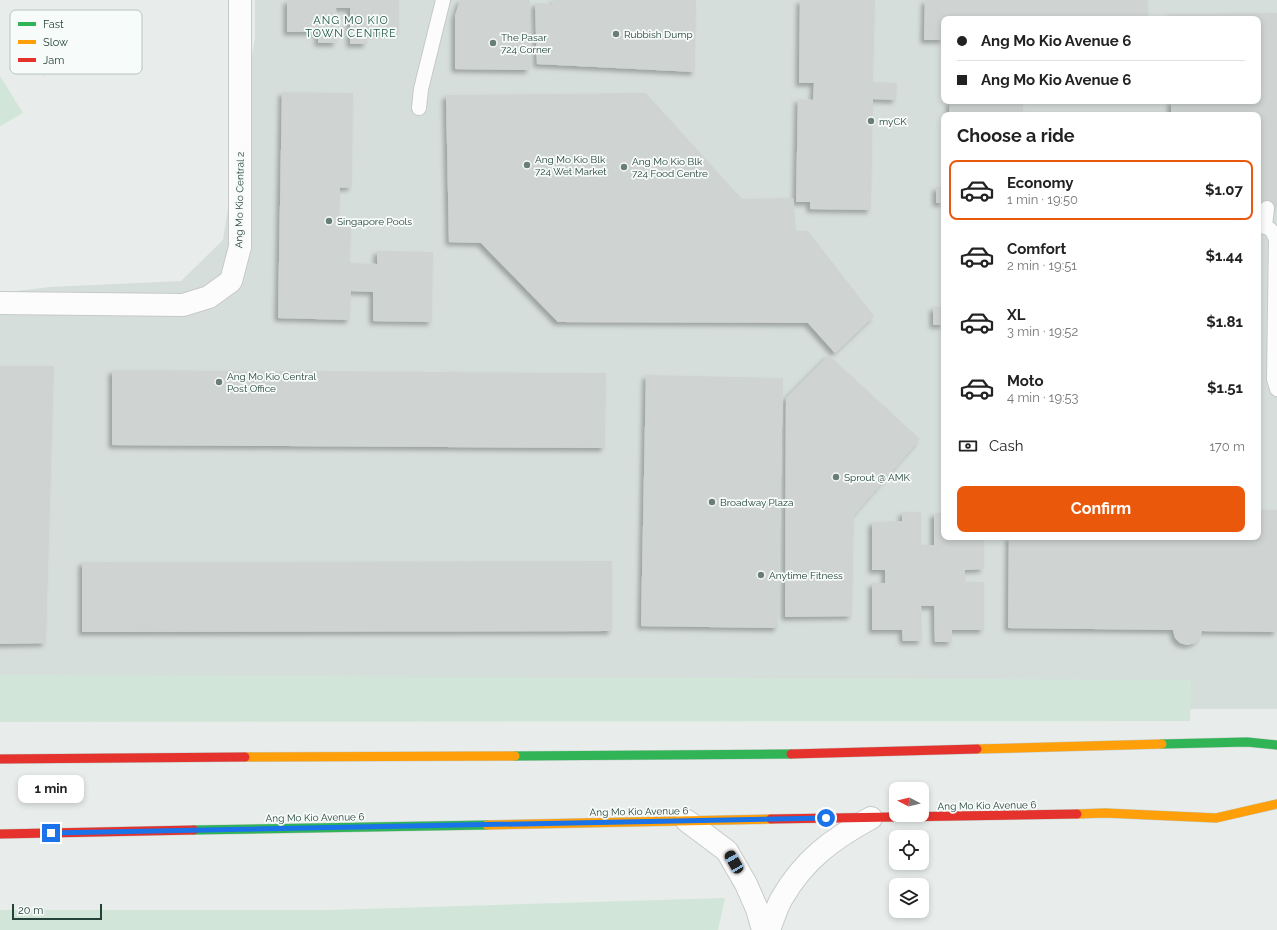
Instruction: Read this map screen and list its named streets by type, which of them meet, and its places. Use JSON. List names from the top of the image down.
{
  "streets": {
    "main road": ["Ang Mo Kio Avenue 6"],
    "street": ["Ang Mo Kio Central 2"]
  },
  "districts": ["ANG MO KIO TOWN CENTRE"],
  "places": [
    "Rubbish Dump",
    "The Pasar 724 Corner",
    "myCK",
    "Ang Mo Kio Blk 724 Wet Market",
    "Ang Mo Kio Blk 724 Food Centre",
    "Singapore Pools",
    "Ang Mo Kio Central Post Office",
    "Sprout @ AMK",
    "Broadway Plaza",
    "Anytime Fitness"
  ],
  "legend": ["Fast", "Slow", "Jam"],
  "scale_bar": "20 m",
  "north": "left",
  "page": {
    "banner": ["Ang Mo Kio Avenue 6", "Ang Mo Kio Avenue 6"],
    "heading": "Choose a ride",
    "list": [
      {
        "name": "Economy",
        "note": "1 min · 19:50",
        "value": "$1.07"
      },
      {
        "name": "Comfort",
        "note": "2 min · 19:51",
        "value": "$1.44"
      },
      {
        "name": "XL",
        "note": "3 min · 19:52",
        "value": "$1.81"
      },
      {
        "name": "Moto",
        "note": "4 min · 19:53",
        "value": "$1.51"
      }
    ],
    "pay": ["Cash", "170 m"],
    "buttons": "Confirm",
    "bubble": "1 min",
    "scale": "20 m"
  }
}
